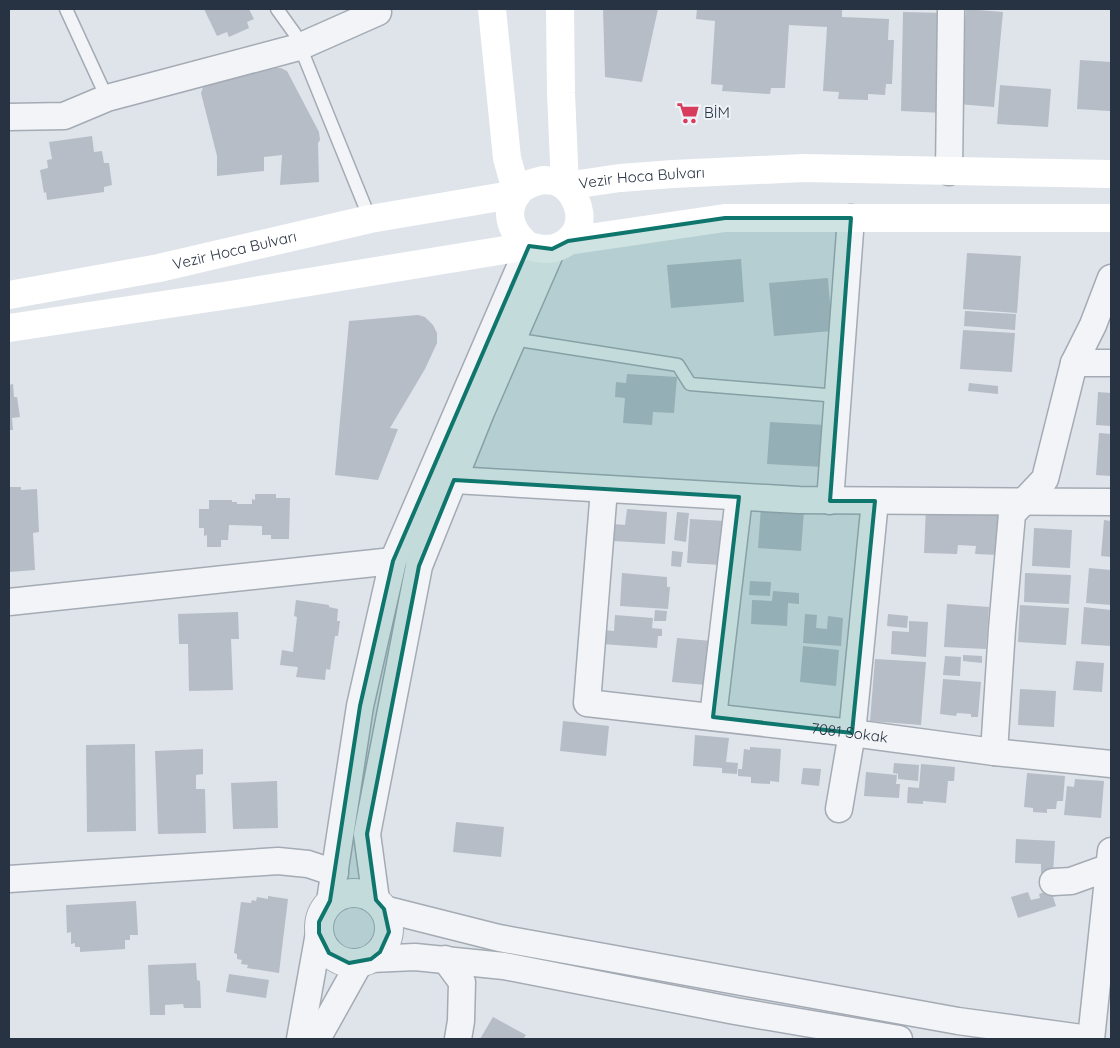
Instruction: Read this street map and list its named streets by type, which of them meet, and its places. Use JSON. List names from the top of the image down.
{
  "streets": {
    "main road": ["Vezir Hoca Bulvarı"],
    "street": ["7081 Sokak"]
  },
  "places": {
    "supermarket": ["BİM"]
  }
}
